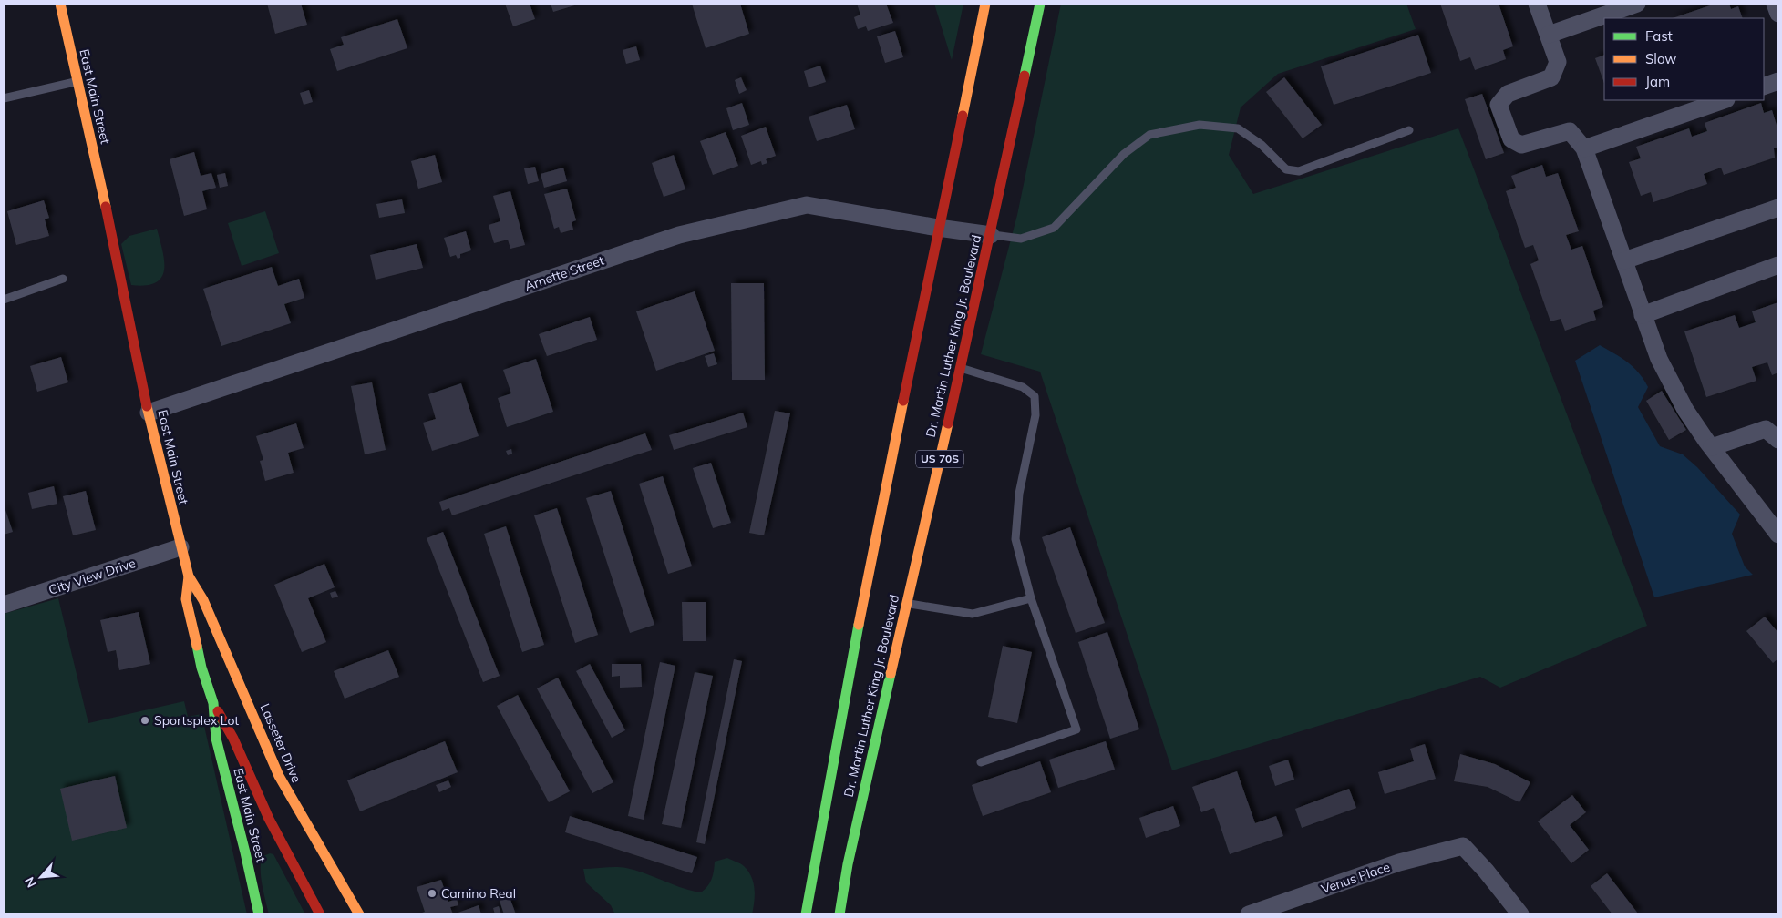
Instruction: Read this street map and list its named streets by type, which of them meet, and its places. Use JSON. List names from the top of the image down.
{
  "streets": {
    "main road": [
      "East Main Street",
      "Dr. Martin Luther King Jr. Boulevard",
      "US 70S",
      "Lasseter Drive"
    ],
    "street": ["Arnette Street", "City View Drive", "Venus Place"]
  },
  "crossings": [
    ["East Main Street", "Arnette Street"],
    ["East Main Street", "City View Drive"],
    ["East Main Street", "Lasseter Drive"],
    ["Arnette Street", "Dr. Martin Luther King Jr. Boulevard"]
  ],
  "places": ["Sportsplex Lot", "Camino Real"],
  "legend": ["Fast", "Slow", "Jam"],
  "north": "bottom left"
}
